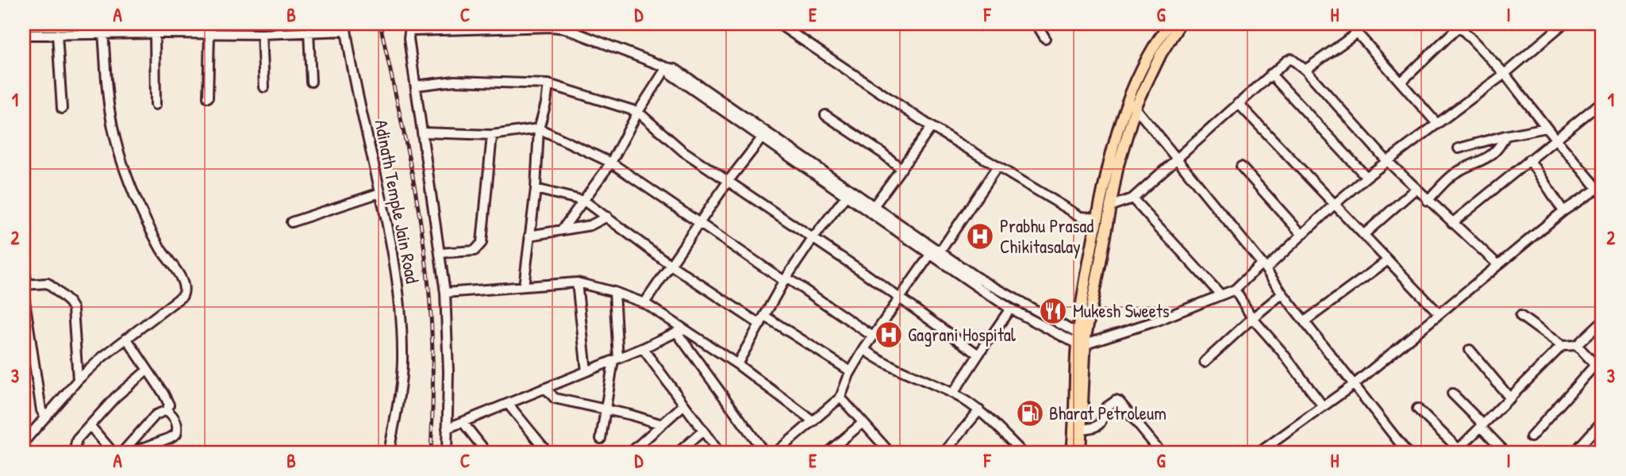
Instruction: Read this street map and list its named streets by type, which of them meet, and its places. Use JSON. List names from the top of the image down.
{
  "streets": {
    "street": ["Adinath Temple Jain Road"]
  },
  "places": {
    "hospital": ["Prabhu Prasad Chikitasalay", "Gagrani Hospital"],
    "restaurant": ["Mukesh Sweets"],
    "fuel station": ["Bharat Petroleum"]
  },
  "grid": {
    "columns": [
      "A",
      "B",
      "C",
      "D",
      "E",
      "F",
      "G",
      "H",
      "I"
    ],
    "rows": ["1", "2", "3"]
  }
}
